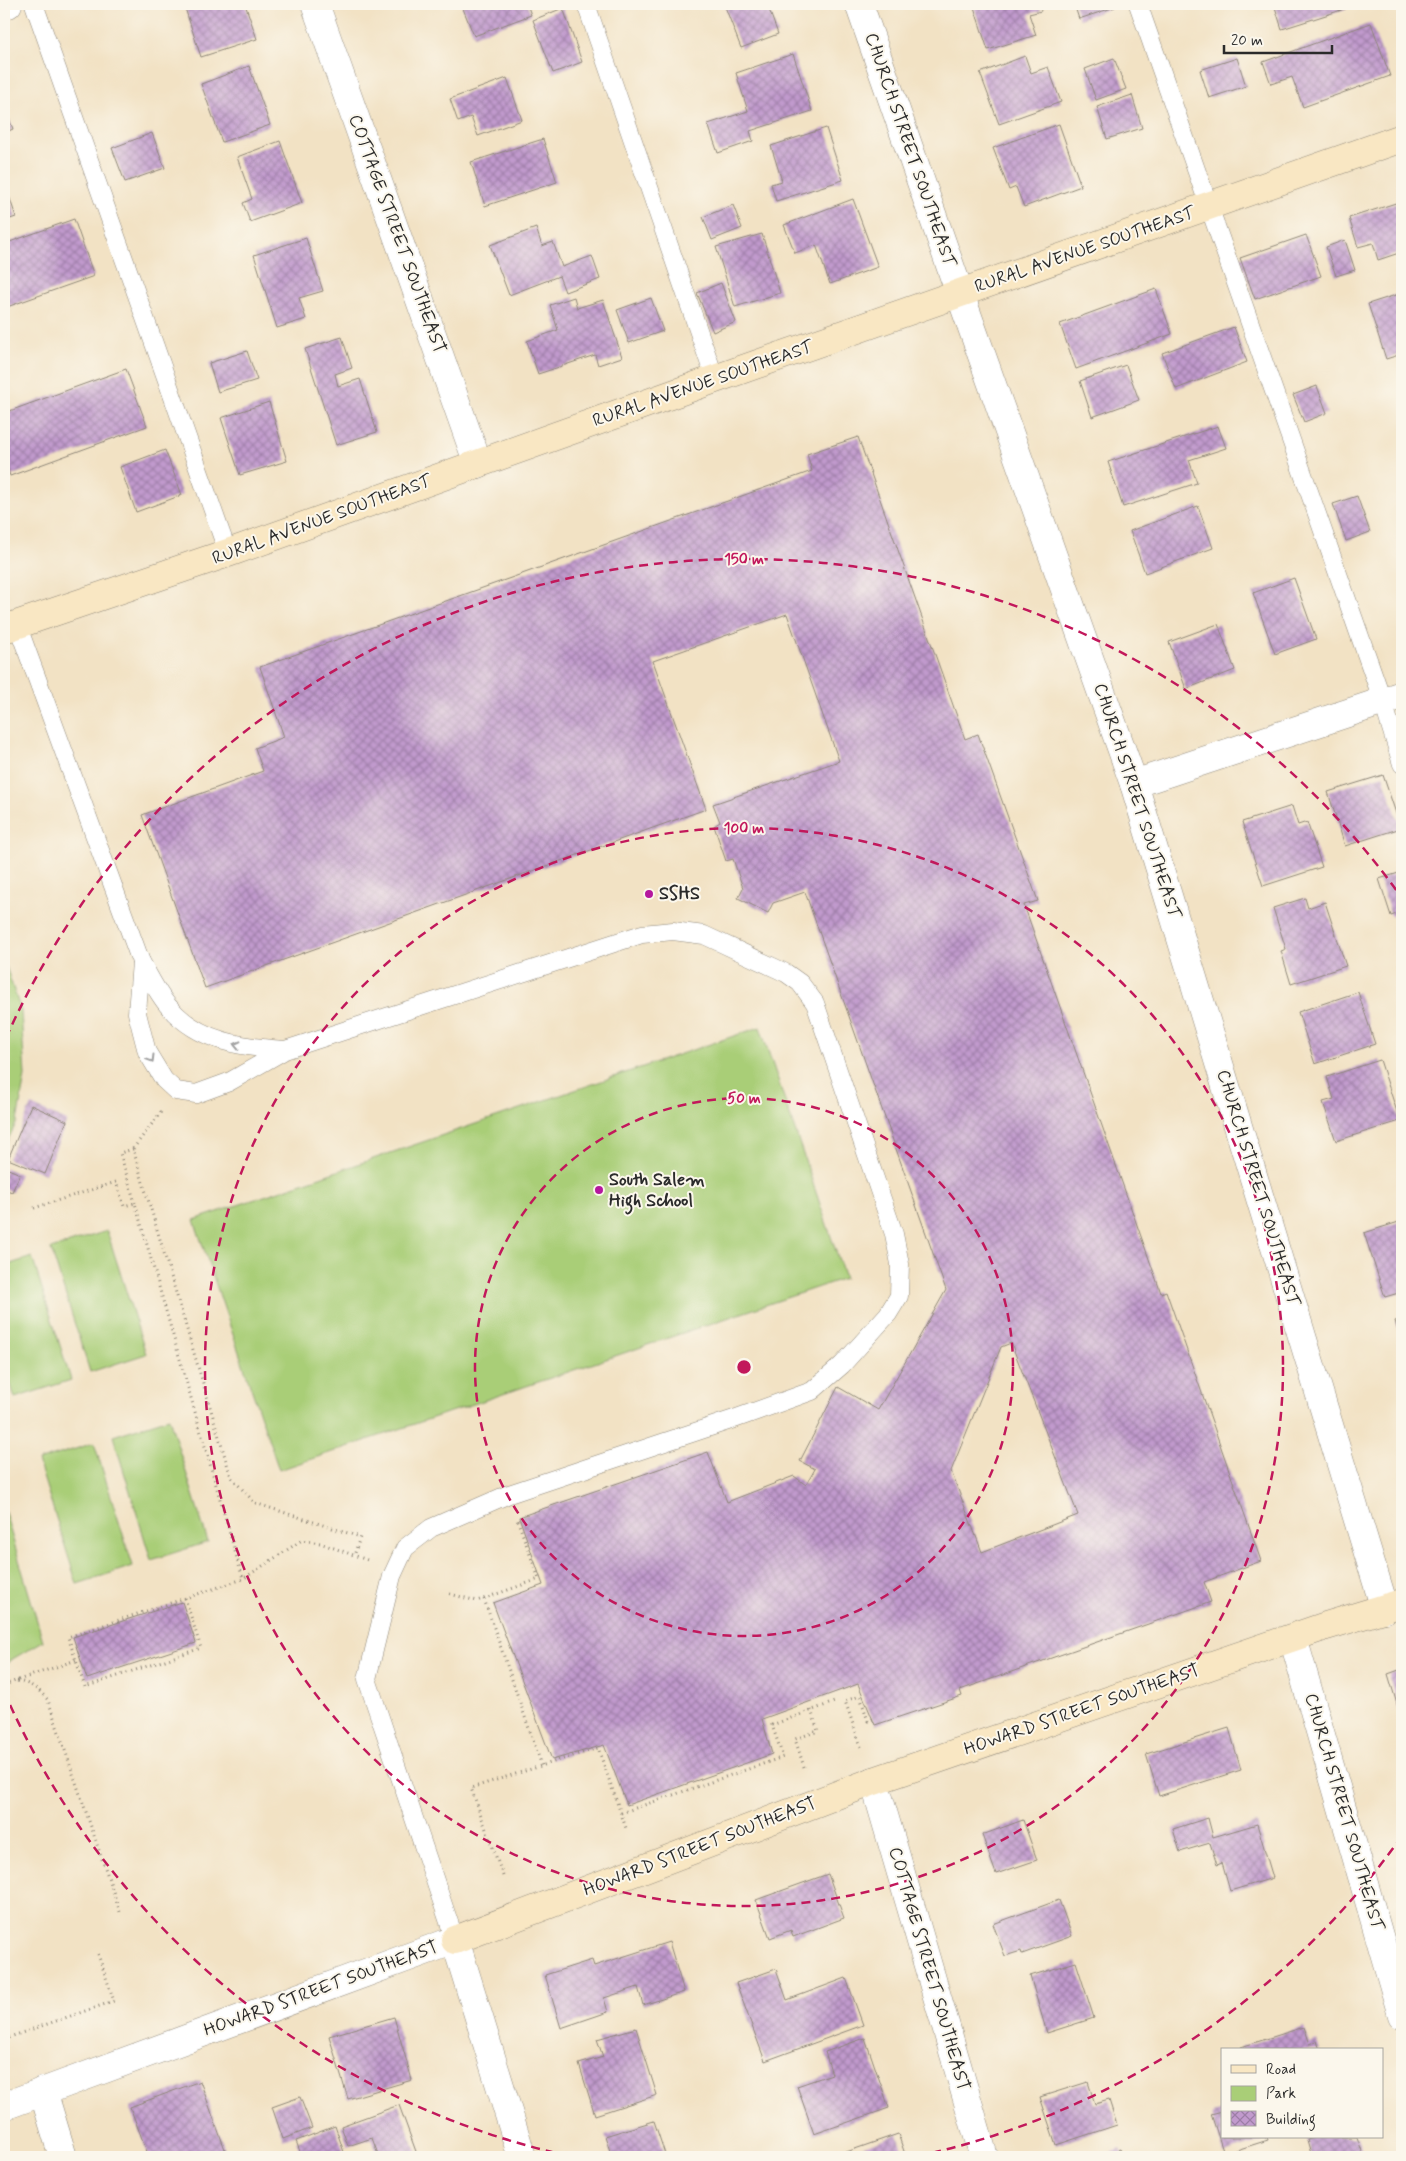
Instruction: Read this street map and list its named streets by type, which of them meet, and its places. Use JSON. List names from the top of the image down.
{
  "streets": {
    "street": [
      "CHURCH STREET SOUTHEAST",
      "COTTAGE STREET SOUTHEAST",
      "RURAL AVENUE SOUTHEAST",
      "HOWARD STREET SOUTHEAST"
    ]
  },
  "crossings": [
    ["CHURCH STREET SOUTHEAST", "RURAL AVENUE SOUTHEAST"],
    ["CHURCH STREET SOUTHEAST", "HOWARD STREET SOUTHEAST"],
    ["COTTAGE STREET SOUTHEAST", "RURAL AVENUE SOUTHEAST"],
    ["COTTAGE STREET SOUTHEAST", "HOWARD STREET SOUTHEAST"]
  ],
  "places": ["SSHS", "South Salem High School"],
  "legend": ["Road", "Park", "Building"],
  "scale_bar": "20 m",
  "rings": ["150 m", "100 m", "50 m"]
}
